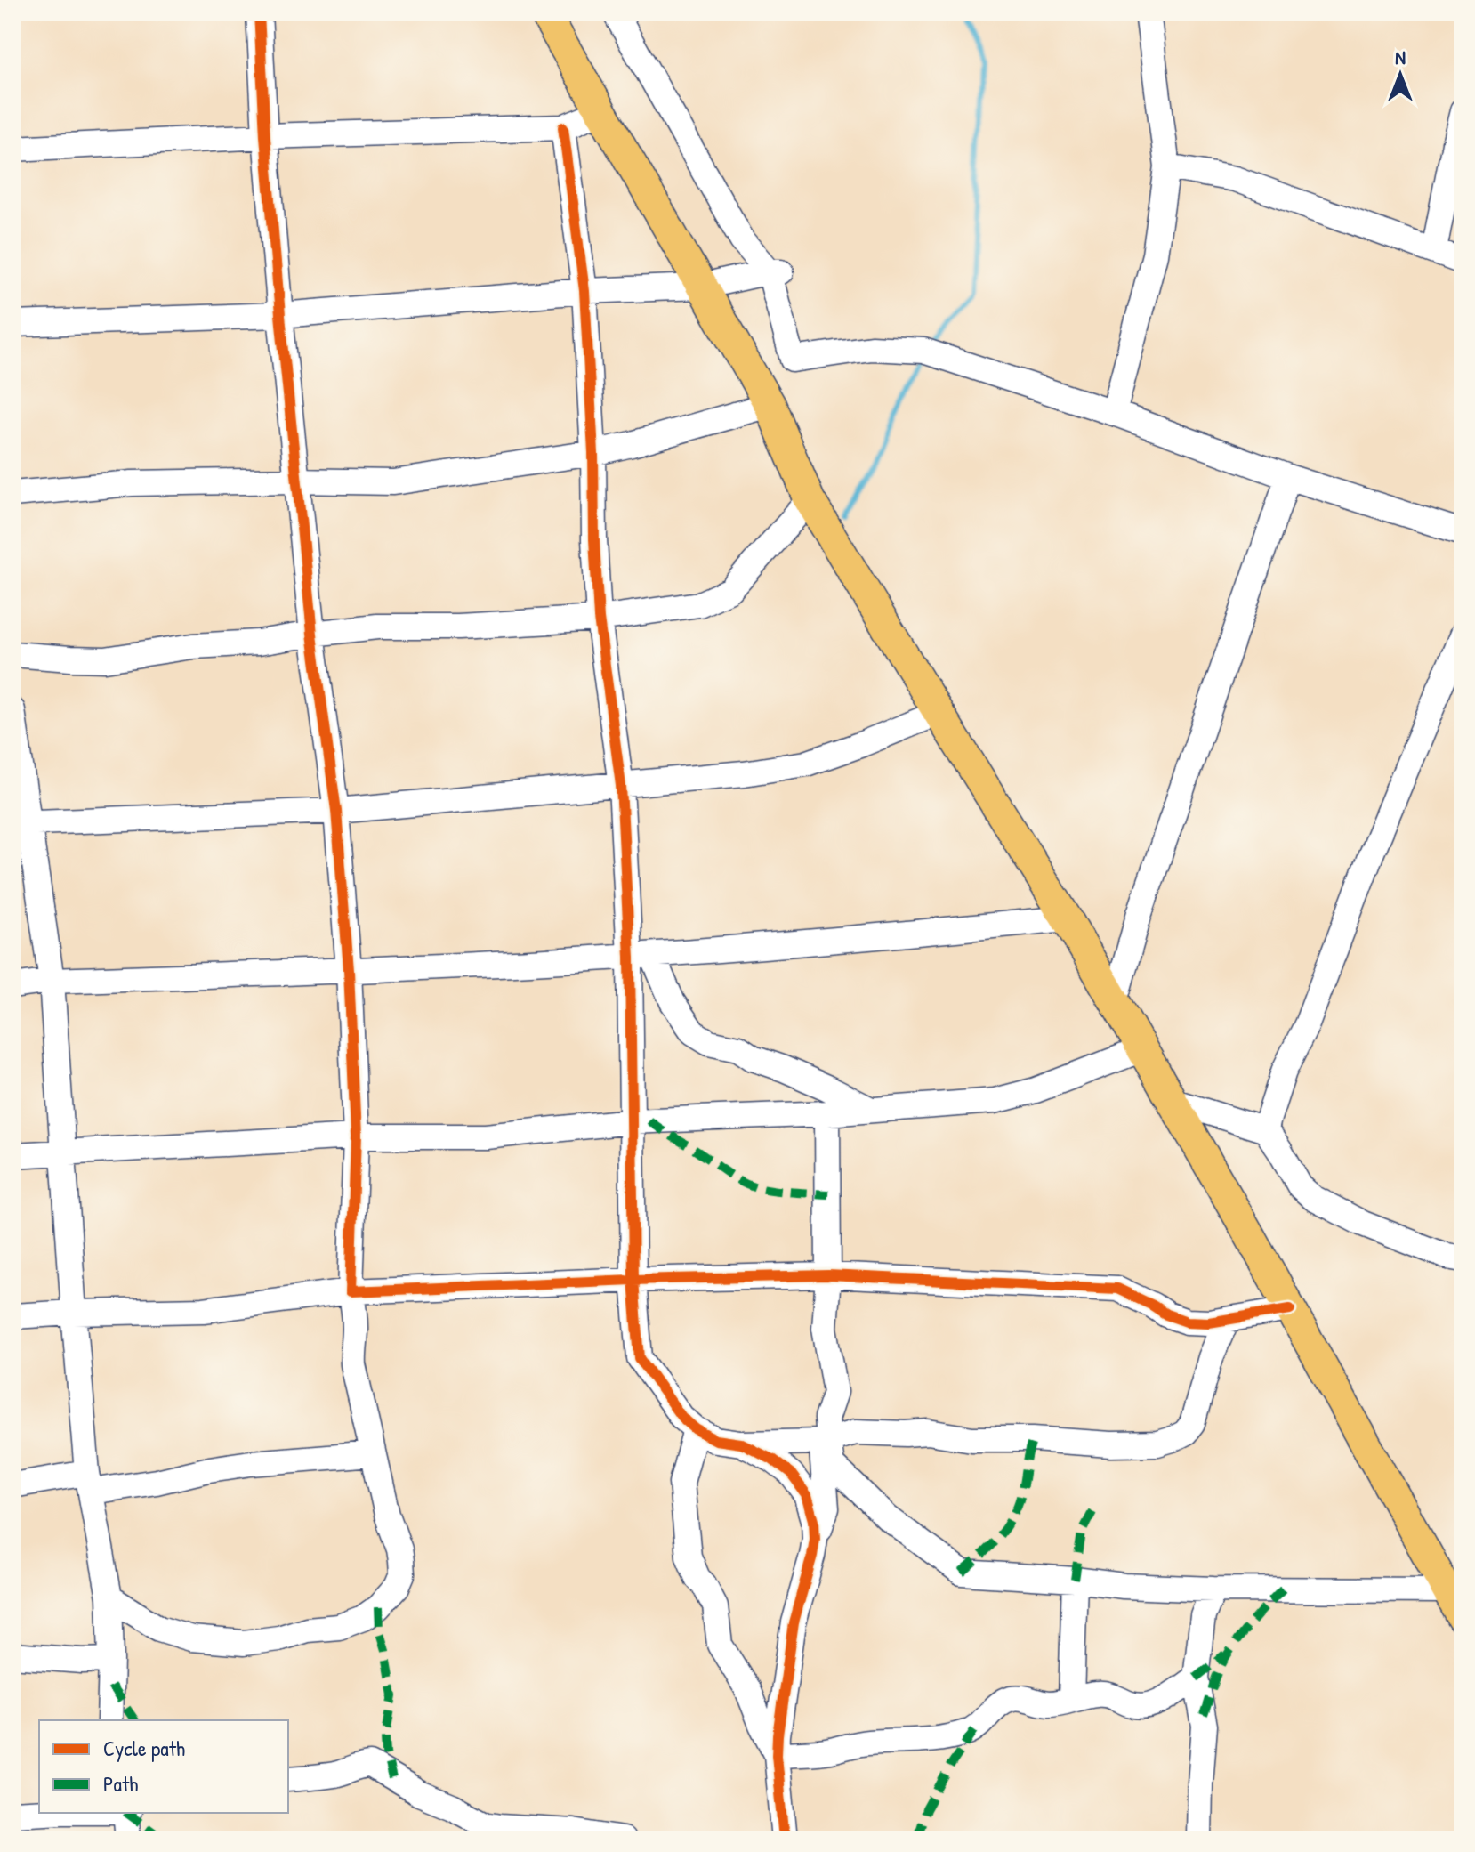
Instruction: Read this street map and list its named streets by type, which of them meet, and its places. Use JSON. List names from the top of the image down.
{
  "legend": ["Cycle path", "Path"],
  "north": "top"
}
